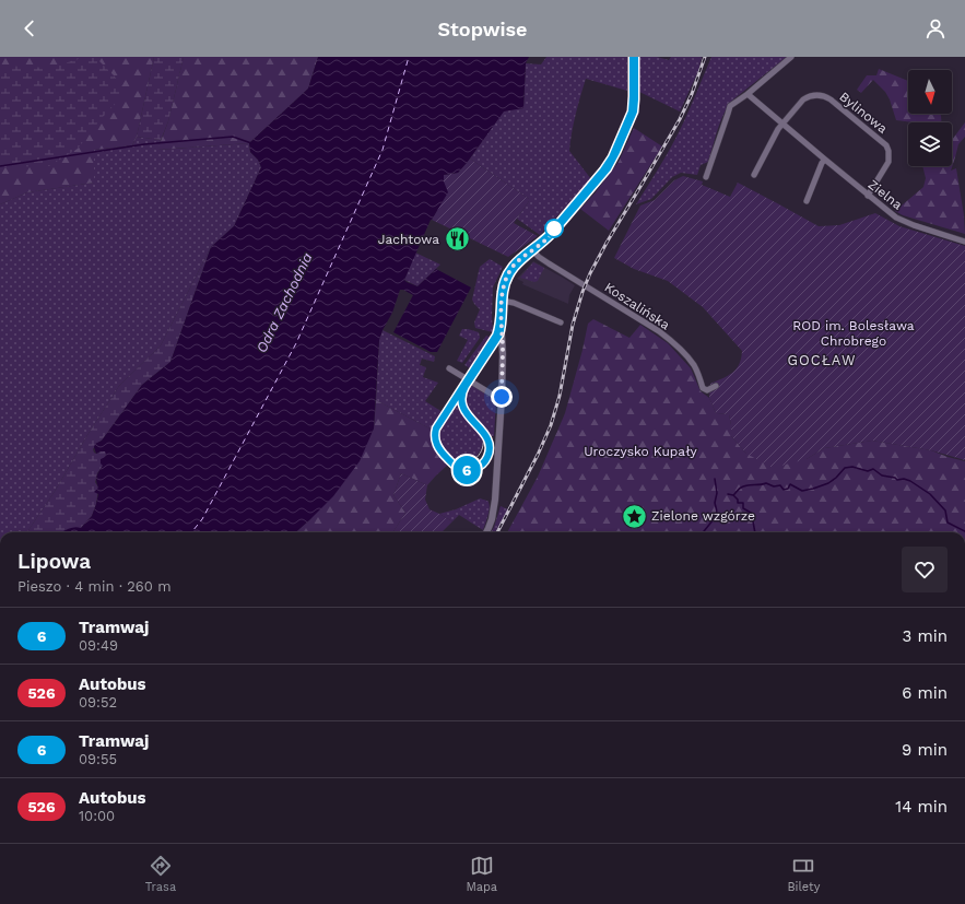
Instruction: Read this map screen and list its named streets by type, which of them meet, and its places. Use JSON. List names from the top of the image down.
{
  "streets": {
    "street": ["Bylinowa", "Zielna", "Koszalińska"]
  },
  "crossings": [
    ["Bylinowa", "Zielna"]
  ],
  "districts": ["GOCŁAW"],
  "water": ["Odra Zachodnia"],
  "parks": ["ROD im. Bolesława Chrobrego", "Uroczysko Kupały"],
  "places": {
    "restaurant": ["Jachtowa"],
    "place": ["Zielone wzgórze"]
  },
  "lines": ["tram line 6"],
  "north": "bottom",
  "page": {
    "header": "Stopwise",
    "on_map": "6",
    "heading": ["Lipowa", "Pieszo · 4 min · 260 m"],
    "list": [
      {
        "mark": "6",
        "name": "Tramwaj",
        "note": "09:49",
        "value": "3 min"
      },
      {
        "mark": "526",
        "name": "Autobus",
        "note": "09:52",
        "value": "6 min"
      },
      {
        "mark": "6",
        "name": "Tramwaj",
        "note": "09:55",
        "value": "9 min"
      },
      {
        "mark": "526",
        "name": "Autobus",
        "note": "10:00",
        "value": "14 min"
      }
    ],
    "tabs": ["Trasa", "Mapa", "Bilety"]
  }
}
